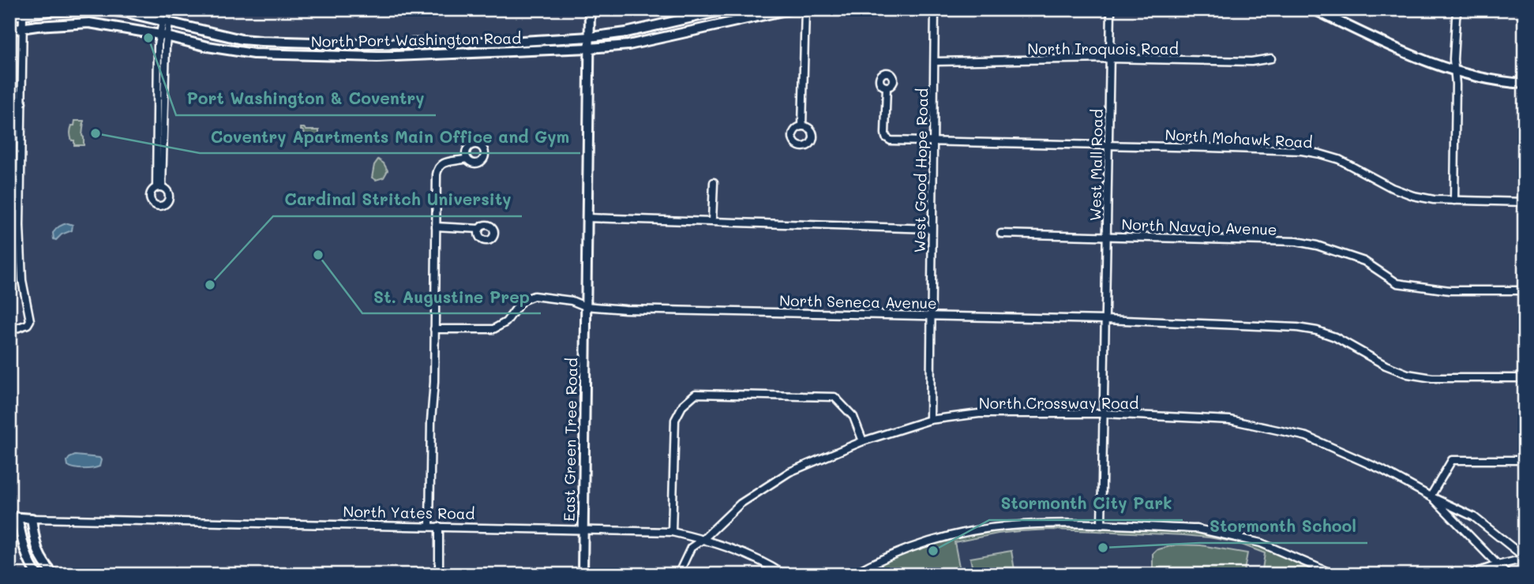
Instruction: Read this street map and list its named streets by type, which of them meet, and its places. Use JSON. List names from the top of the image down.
{
  "streets": {
    "main road": ["North Port Washington Road", "East Green Tree Road"],
    "street": [
      "North Iroquois Road",
      "North Mohawk Road",
      "West Mall Road",
      "West Good Hope Road",
      "North Navajo Avenue",
      "North Seneca Avenue",
      "North Crossway Road",
      "North Yates Road"
    ]
  },
  "crossings": [
    ["North Port Washington Road", "East Green Tree Road"],
    ["North Iroquois Road", "West Mall Road"],
    ["North Iroquois Road", "West Good Hope Road"],
    ["North Mohawk Road", "West Mall Road"],
    ["North Mohawk Road", "West Good Hope Road"],
    ["West Mall Road", "North Navajo Avenue"],
    ["West Mall Road", "North Seneca Avenue"],
    ["West Mall Road", "North Crossway Road"],
    ["West Good Hope Road", "North Seneca Avenue"],
    ["West Good Hope Road", "North Crossway Road"],
    ["North Seneca Avenue", "East Green Tree Road"],
    ["North Crossway Road", "North Yates Road"],
    ["East Green Tree Road", "North Yates Road"]
  ],
  "places": [
    "Port Washington & Coventry",
    "Coventry Apartments Main Office and Gym",
    "St. Augustine Prep",
    "Cardinal Stritch University",
    "Stormonth School",
    "Stormonth City Park"
  ]
}
